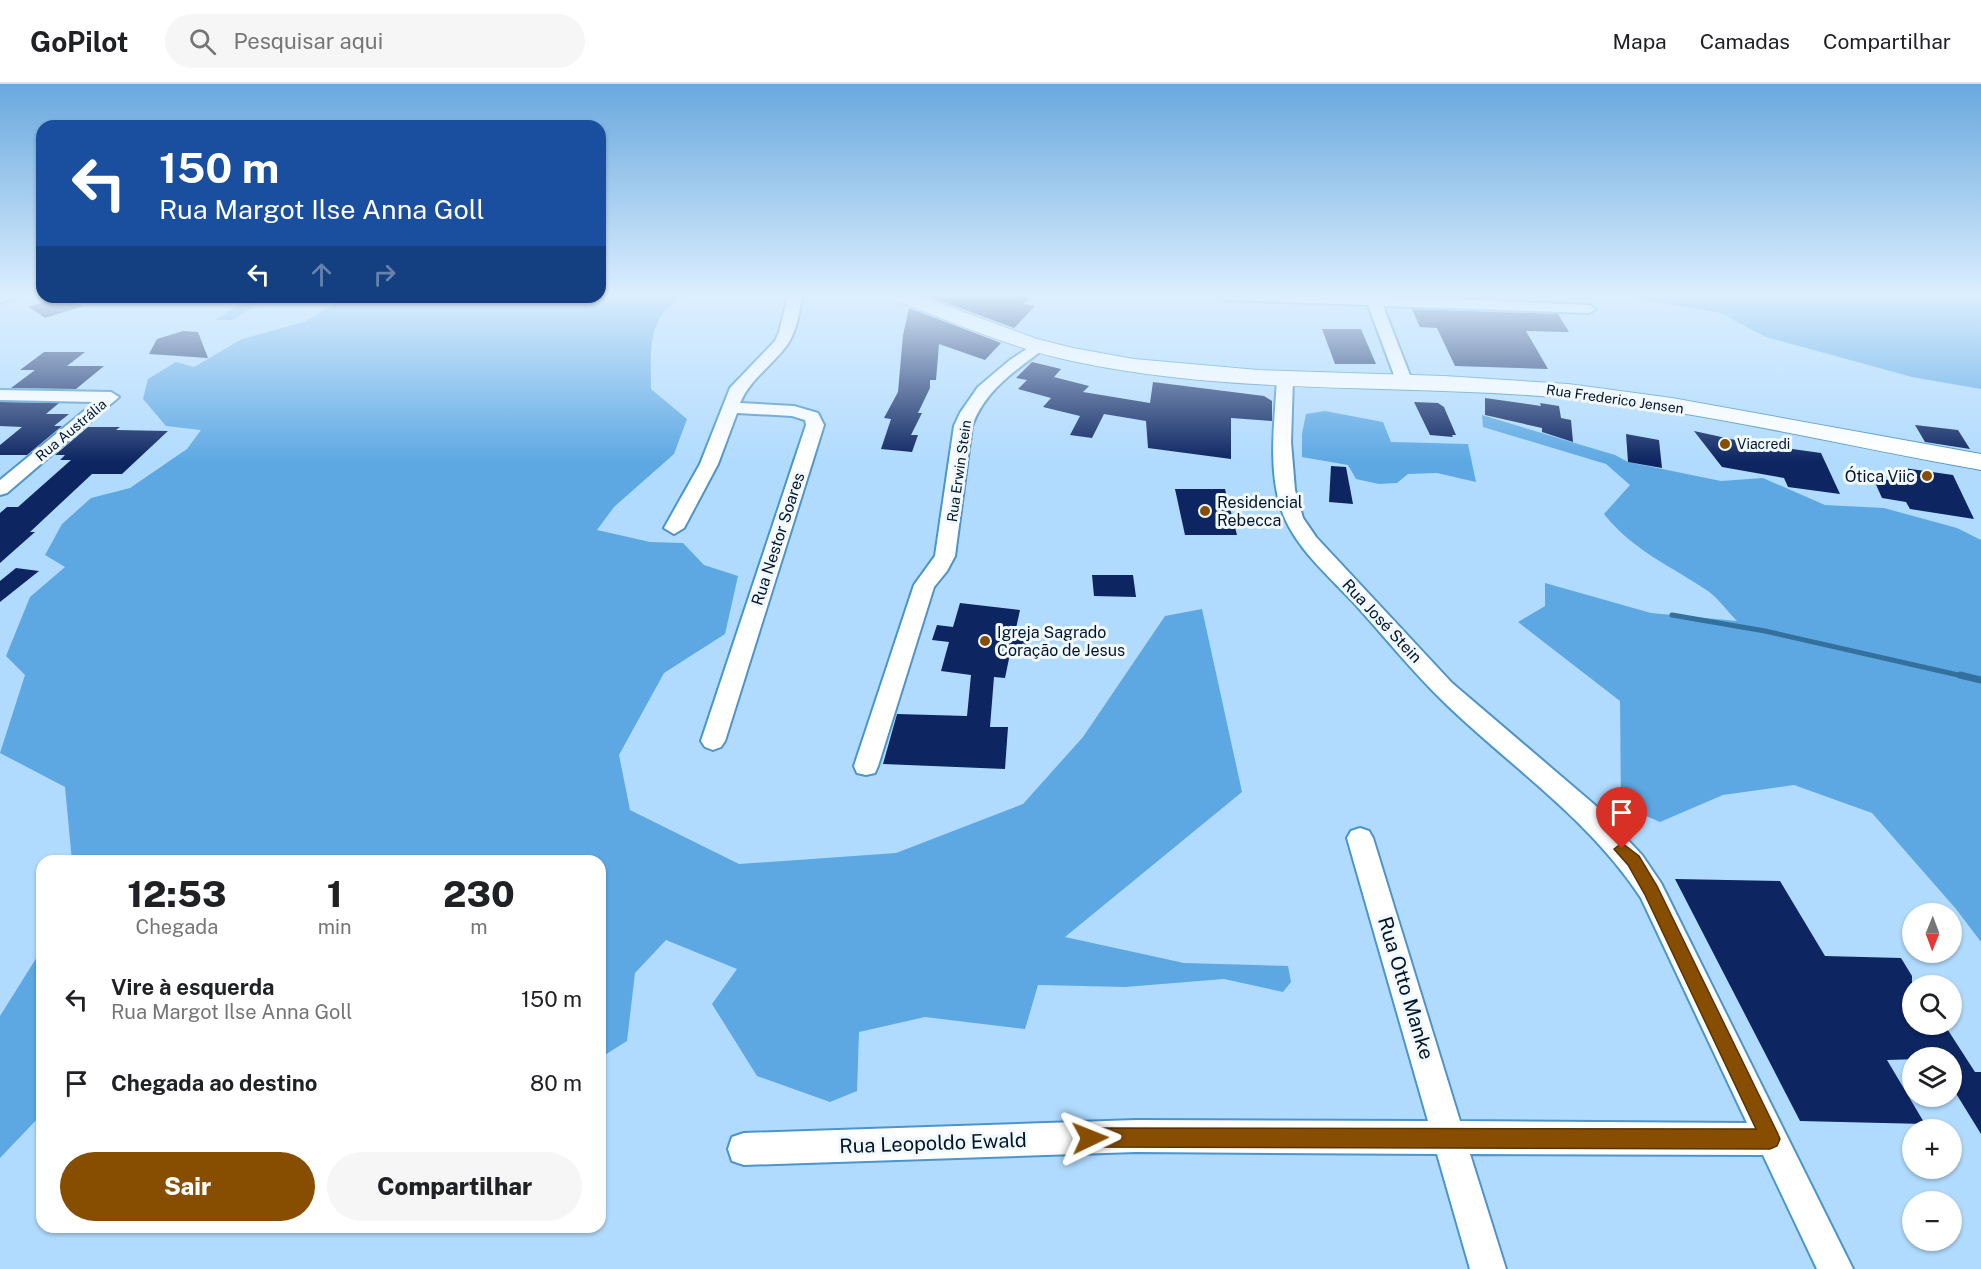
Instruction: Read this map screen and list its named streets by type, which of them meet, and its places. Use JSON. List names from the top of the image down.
{
  "streets": {
    "main road": ["Rua Frederico Jensen"],
    "street": [
      "Rua Austrália",
      "Rua Erwin Stein",
      "Rua Nestor Soares",
      "Rua José Stein",
      "Rua Otto Manke",
      "Rua Leopoldo Ewald"
    ]
  },
  "crossings": [
    ["Rua Frederico Jensen", "Rua José Stein"],
    ["Rua José Stein", "Rua Leopoldo Ewald"],
    ["Rua Otto Manke", "Rua Leopoldo Ewald"]
  ],
  "places": [
    "Viacredi",
    "Ótica Viic",
    "Residencial Rebecca",
    "Igreja Sagrado Coração de Jesus"
  ],
  "north": "bottom",
  "page": {
    "header": "GoPilot",
    "search": "Pesquisar aqui",
    "nav": ["Mapa", "Camadas", "Compartilhar"],
    "turn": ["150 m", "Rua Margot Ilse Anna Goll"],
    "eta": [
      "12:53",
      "Chegada",
      "1",
      "min",
      "230",
      "m"
    ],
    "map_buttons": ["+", "−"],
    "list": [
      {
        "name": "Vire à esquerda",
        "note": "Rua Margot Ilse Anna Goll",
        "value": "150 m"
      },
      {
        "name": "Chegada ao destino",
        "value": "80 m"
      }
    ],
    "buttons": ["Sair", "Compartilhar"]
  }
}
